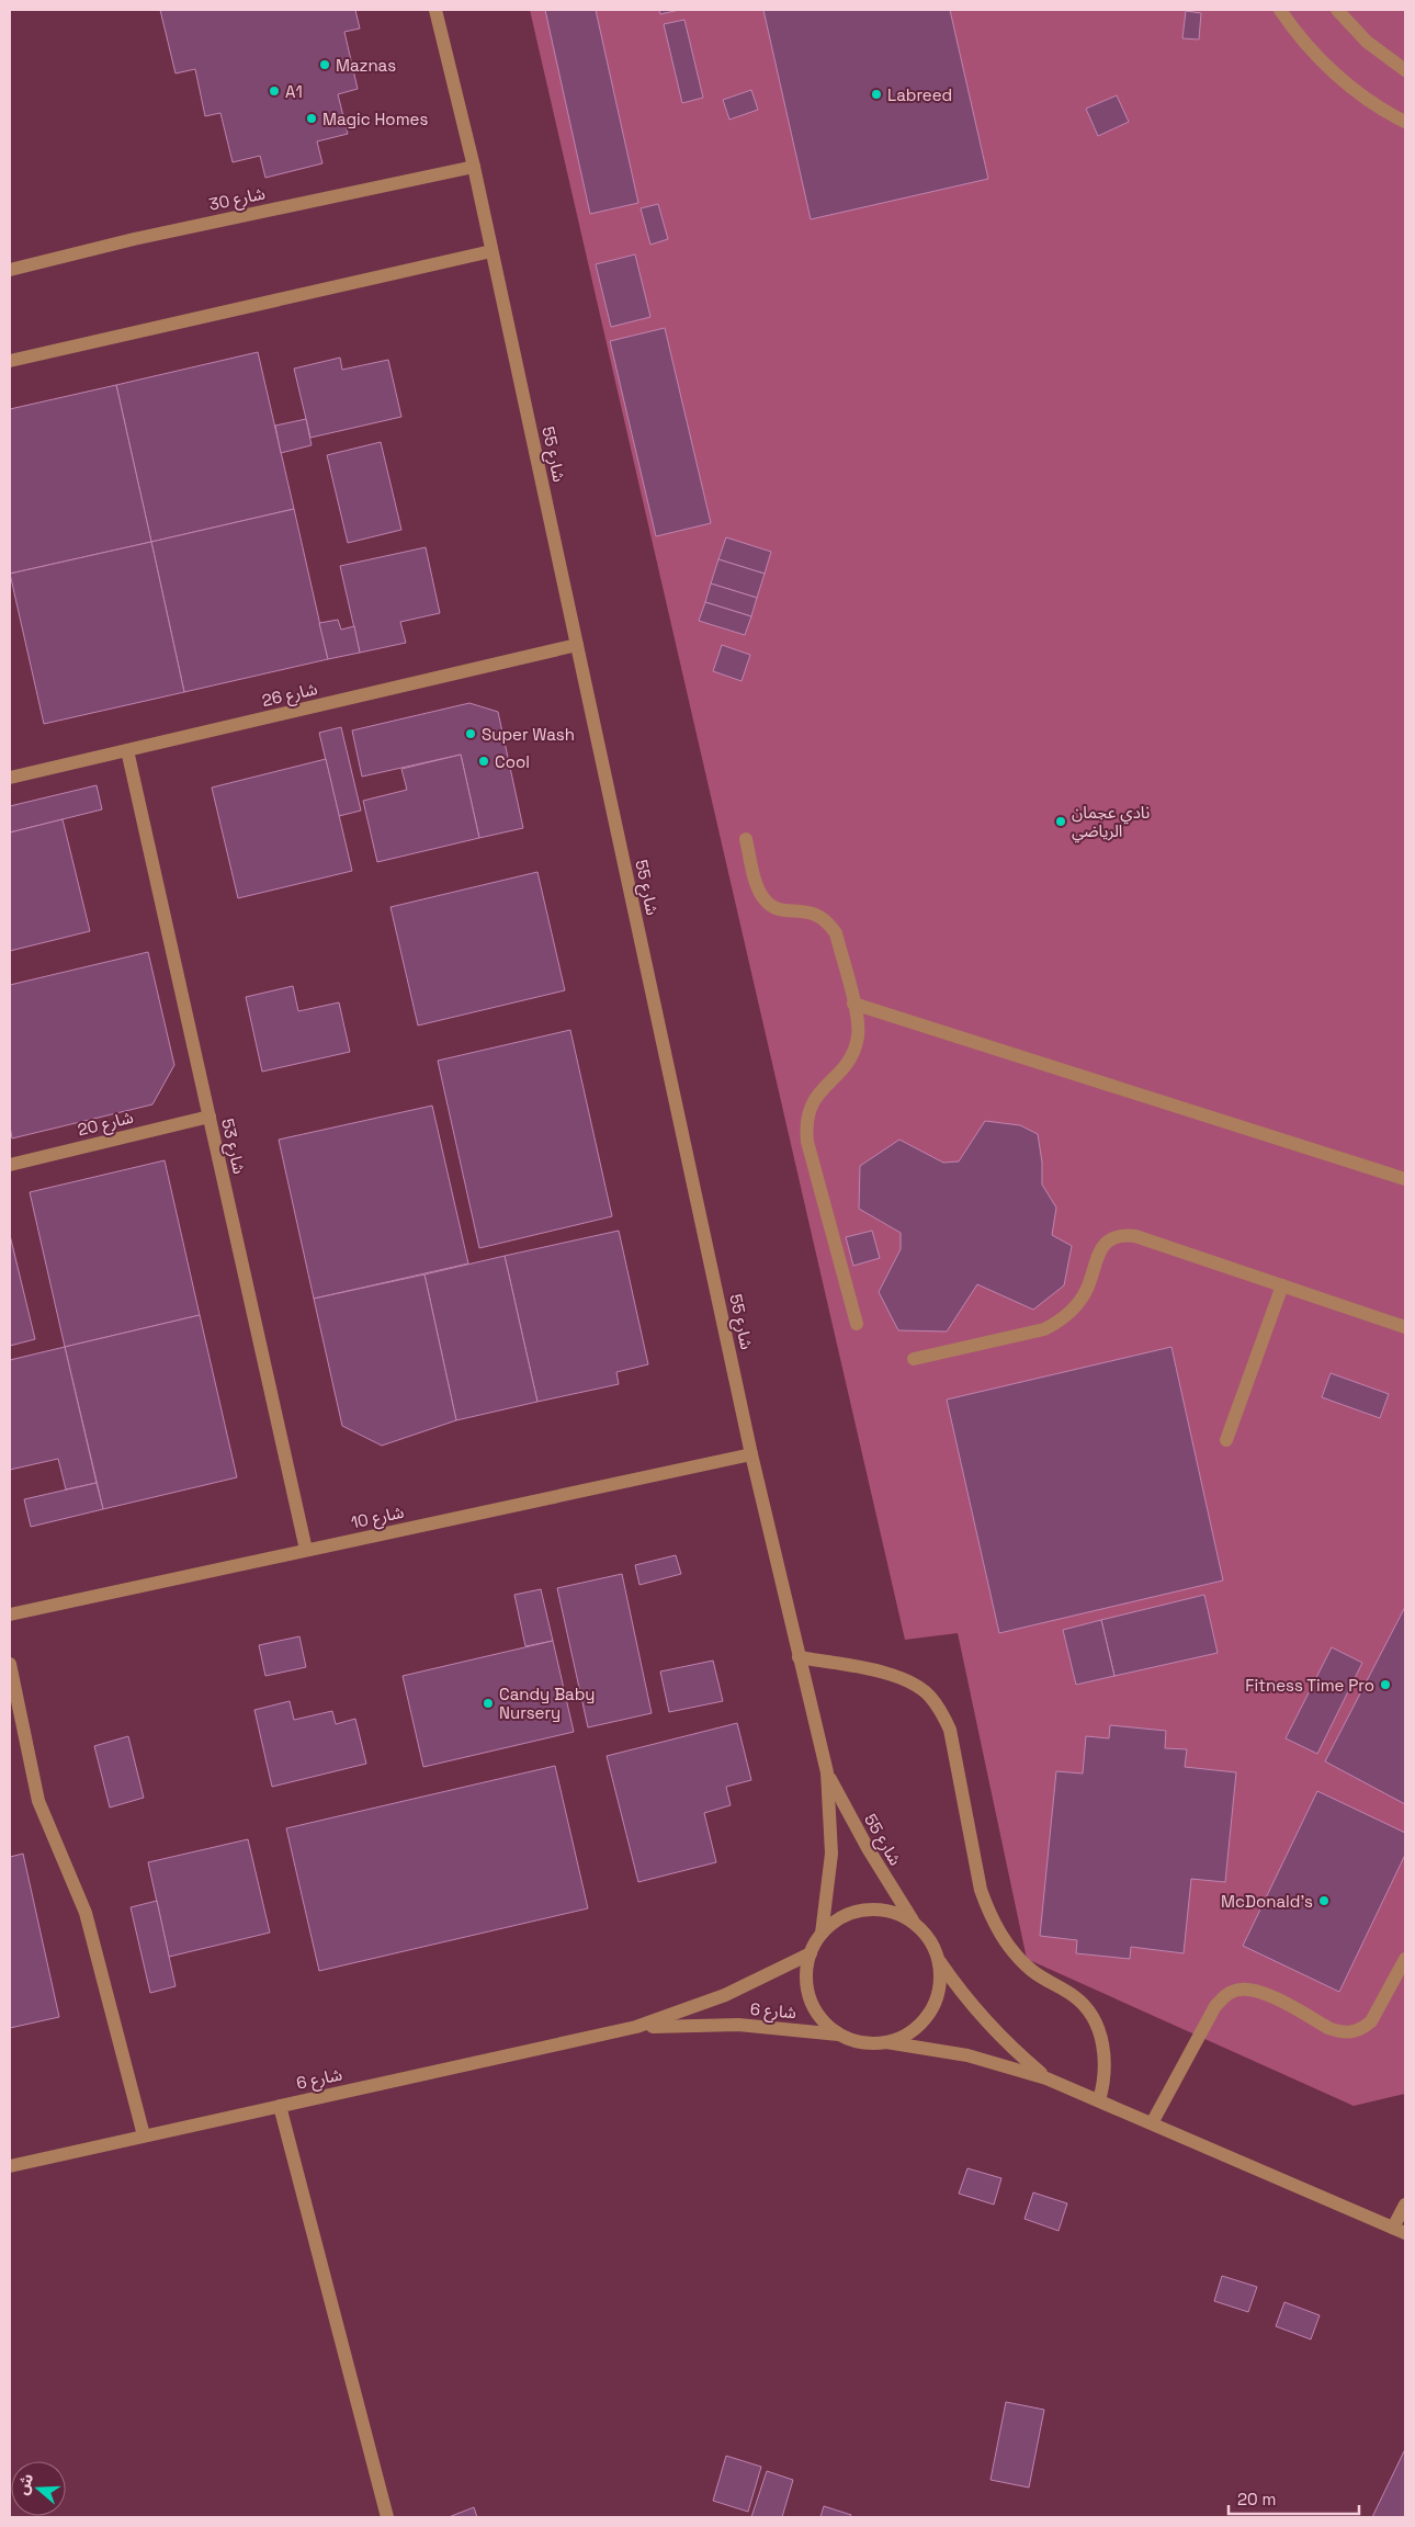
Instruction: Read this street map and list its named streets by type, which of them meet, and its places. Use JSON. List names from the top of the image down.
{
  "streets": {
    "street": [
      "شارع 30",
      "شارع 55",
      "شارع 26",
      "شارع 20",
      "شارع 53",
      "شارع 10",
      "شارع 6"
    ]
  },
  "crossings": [
    ["شارع 30", "شارع 55"],
    ["شارع 55", "شارع 26"],
    ["شارع 55", "شارع 10"],
    ["شارع 55", "شارع 6"],
    ["شارع 26", "شارع 53"],
    ["شارع 20", "شارع 53"],
    ["شارع 53", "شارع 10"]
  ],
  "places": [
    "Maznas",
    "A1",
    "Labreed",
    "Magic Homes",
    "Super Wash",
    "Cool",
    "نادي عجمان الرياضي",
    "Fitness Time Pro",
    "Candy Baby Nursery",
    "McDonald's"
  ],
  "scale_bar": "20 m",
  "north": "left"
}
